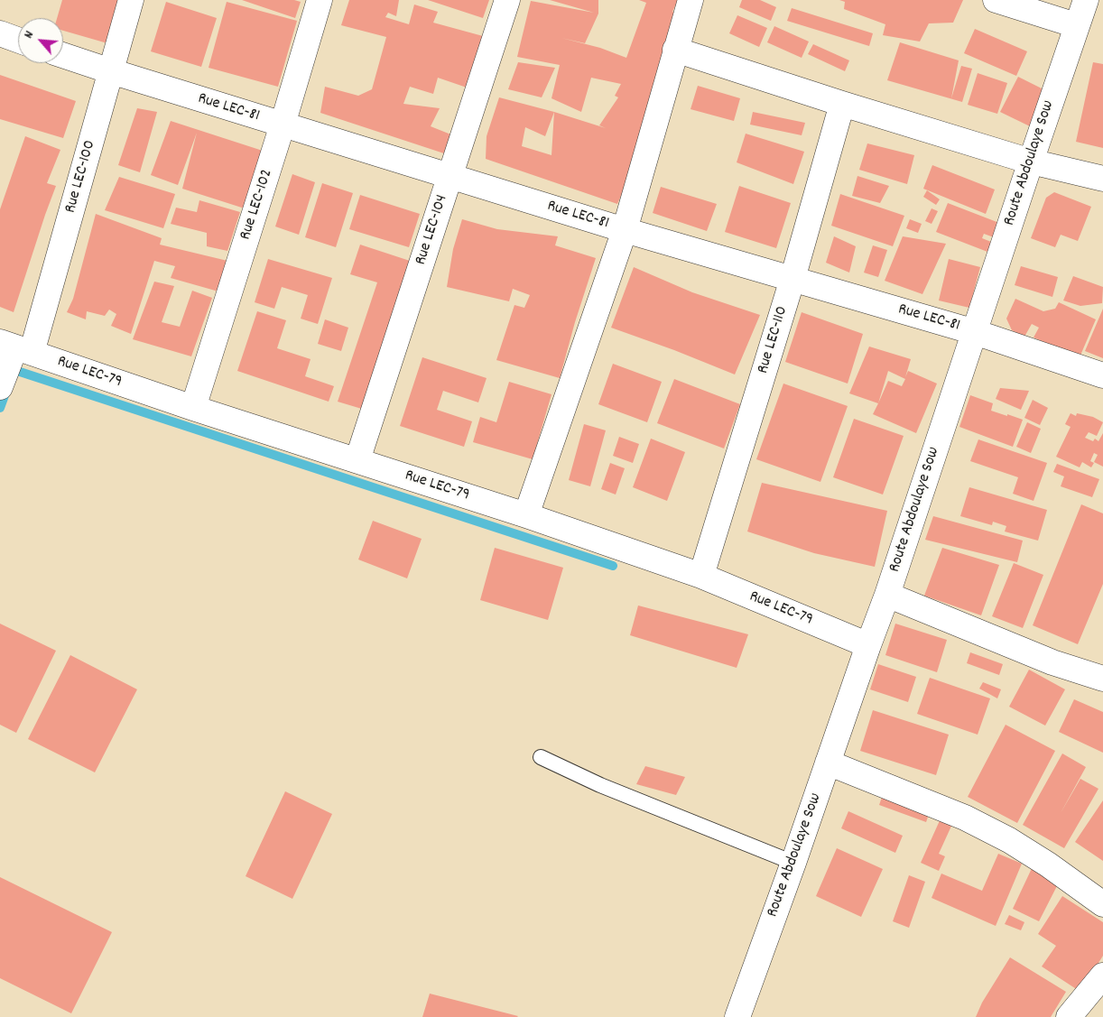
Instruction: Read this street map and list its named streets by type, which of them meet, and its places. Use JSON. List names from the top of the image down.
{
  "streets": {
    "street": [
      "Rue LEC-81",
      "Route Abdoulaye Sow",
      "Rue LEC-100",
      "Rue LEC-102",
      "Rue LEC-104",
      "Rue LEC-110",
      "Rue LEC-79"
    ]
  },
  "crossings": [
    ["Rue LEC-81", "Route Abdoulaye Sow"],
    ["Rue LEC-81", "Rue LEC-100"],
    ["Rue LEC-81", "Rue LEC-102"],
    ["Rue LEC-81", "Rue LEC-104"],
    ["Rue LEC-81", "Rue LEC-110"],
    ["Route Abdoulaye Sow", "Rue LEC-79"],
    ["Rue LEC-100", "Rue LEC-79"],
    ["Rue LEC-102", "Rue LEC-79"],
    ["Rue LEC-104", "Rue LEC-79"],
    ["Rue LEC-110", "Rue LEC-79"]
  ],
  "north": "top left"
}
